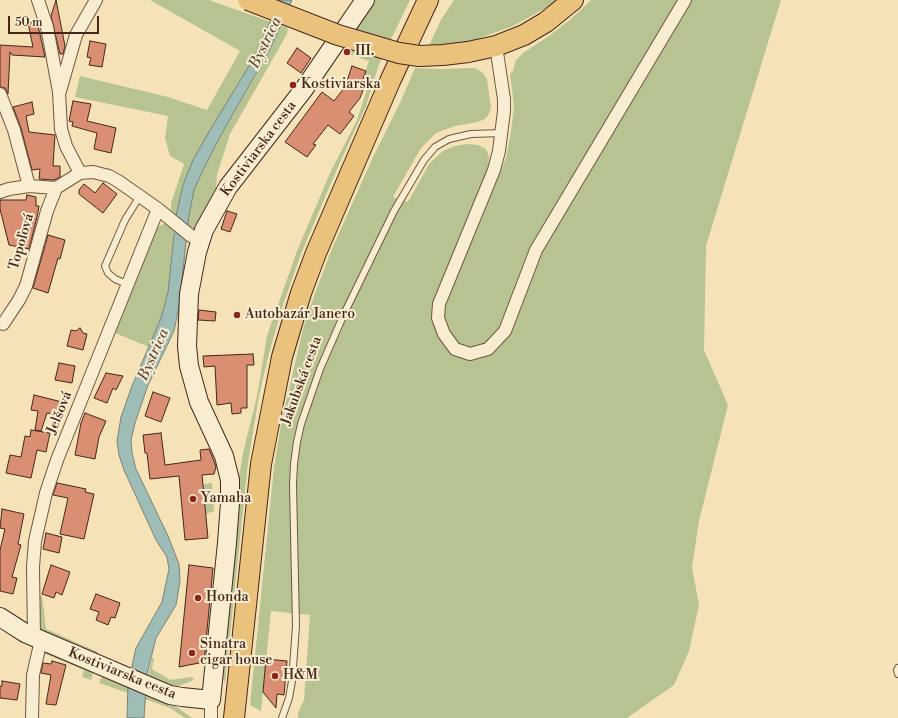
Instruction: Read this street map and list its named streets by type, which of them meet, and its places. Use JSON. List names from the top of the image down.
{
  "streets": {
    "street": ["Kostiviarska cesta", "Topoľová", "Jelšová"],
    "lane": ["Jakubská cesta"]
  },
  "crossings": [
    ["Kostiviarska cesta", "Jelšová"]
  ],
  "water": ["Bystrica"],
  "places": [
    "III.",
    "Kostiviarska",
    "Autobazár Janero",
    "Yamaha",
    "Honda",
    "Sinatra cigar house",
    "H&M"
  ],
  "scale_bar": "50 m"
}
